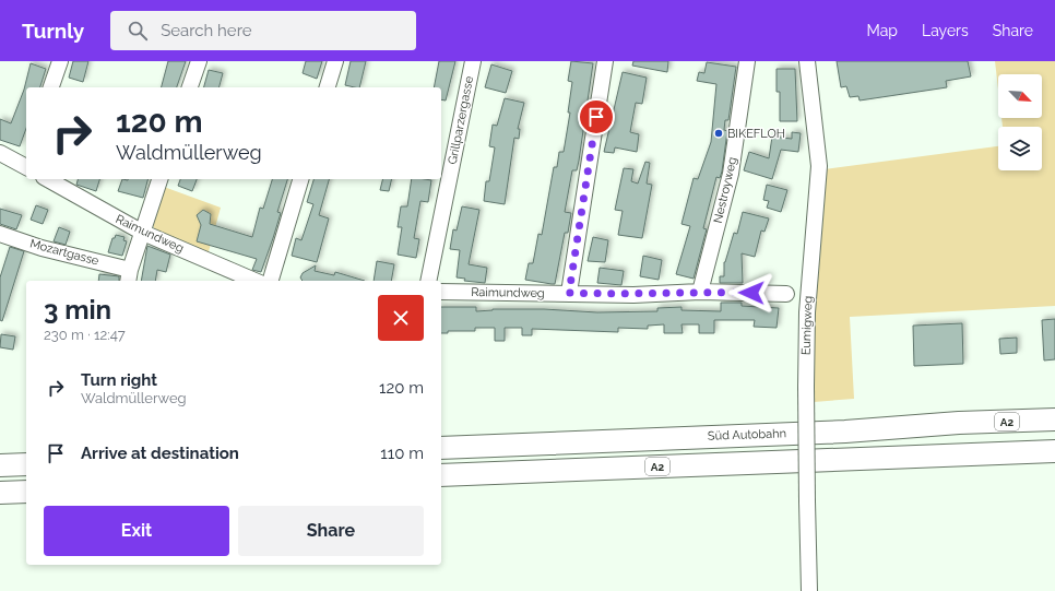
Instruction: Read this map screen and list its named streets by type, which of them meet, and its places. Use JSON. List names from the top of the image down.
{
  "streets": {
    "highway": ["A2", "Süd Autobahn"],
    "street": [
      "Grillparzergasse",
      "Nestroyweg",
      "Raimundweg",
      "Mozartgasse",
      "Eumigweg"
    ]
  },
  "crossings": [
    ["Nestroyweg", "Raimundweg"]
  ],
  "places": ["BIKEFLOH"],
  "north": "bottom right",
  "page": {
    "header": "Turnly",
    "search": "Search here",
    "nav": ["Map", "Layers", "Share"],
    "turn": ["120 m", "Waldmüllerweg"],
    "heading": ["3 min", "230 m · 12:47"],
    "list": [
      {
        "name": "Turn right",
        "note": "Waldmüllerweg",
        "value": "120 m"
      },
      {
        "name": "Arrive at destination",
        "value": "110 m"
      }
    ],
    "buttons": ["Exit", "Share"]
  }
}
